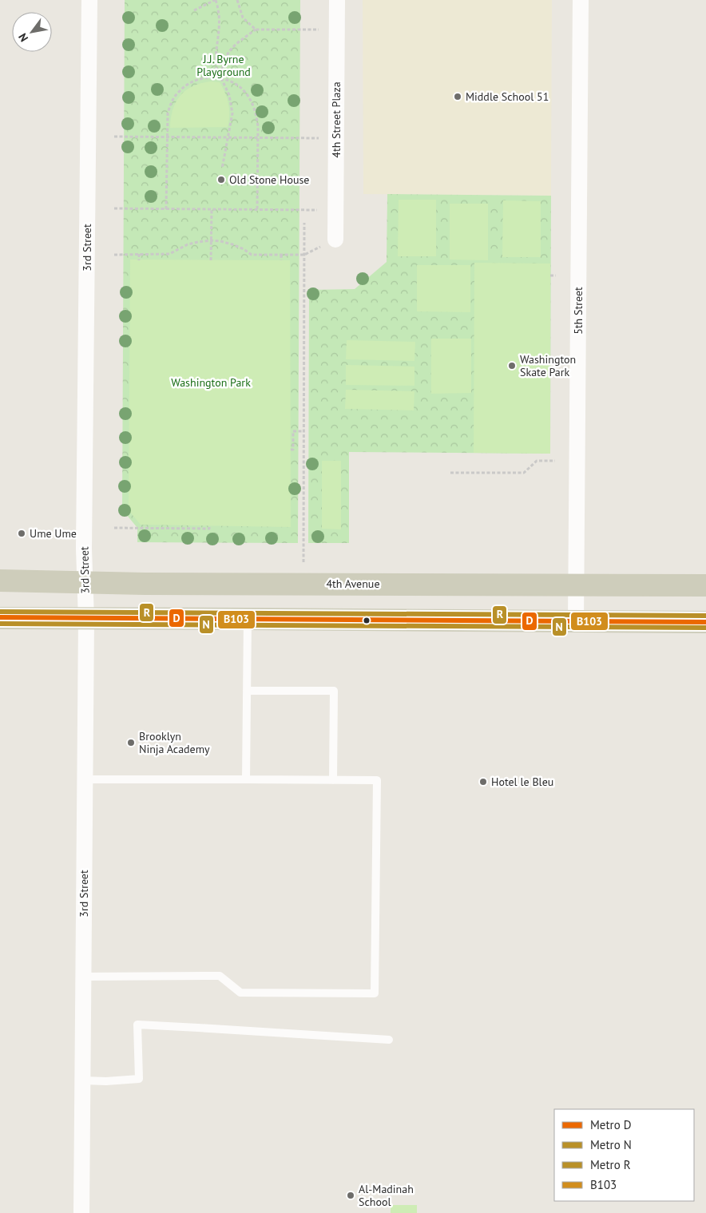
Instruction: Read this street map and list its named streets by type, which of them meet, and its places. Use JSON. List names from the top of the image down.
{
  "streets": {
    "main road": ["4th Avenue"],
    "street": ["4th Street Plaza", "3rd Street", "5th Street"]
  },
  "crossings": [
    ["3rd Street", "4th Avenue"],
    ["5th Street", "4th Avenue"]
  ],
  "parks": ["J.J. Byrne Playground", "Washington Park"],
  "places": [
    "Middle School 51",
    "Old Stone House",
    "Washington Skate Park",
    "Ume Ume",
    "Brooklyn Ninja Academy",
    "Hotel le Bleu",
    "Al-Madinah School"
  ],
  "lines": [
    "metro line R",
    "metro line D",
    "transit line B103",
    "metro line N"
  ],
  "legend": [
    "Metro D",
    "Metro N",
    "Metro R",
    "B103"
  ],
  "north": "bottom left"
}
